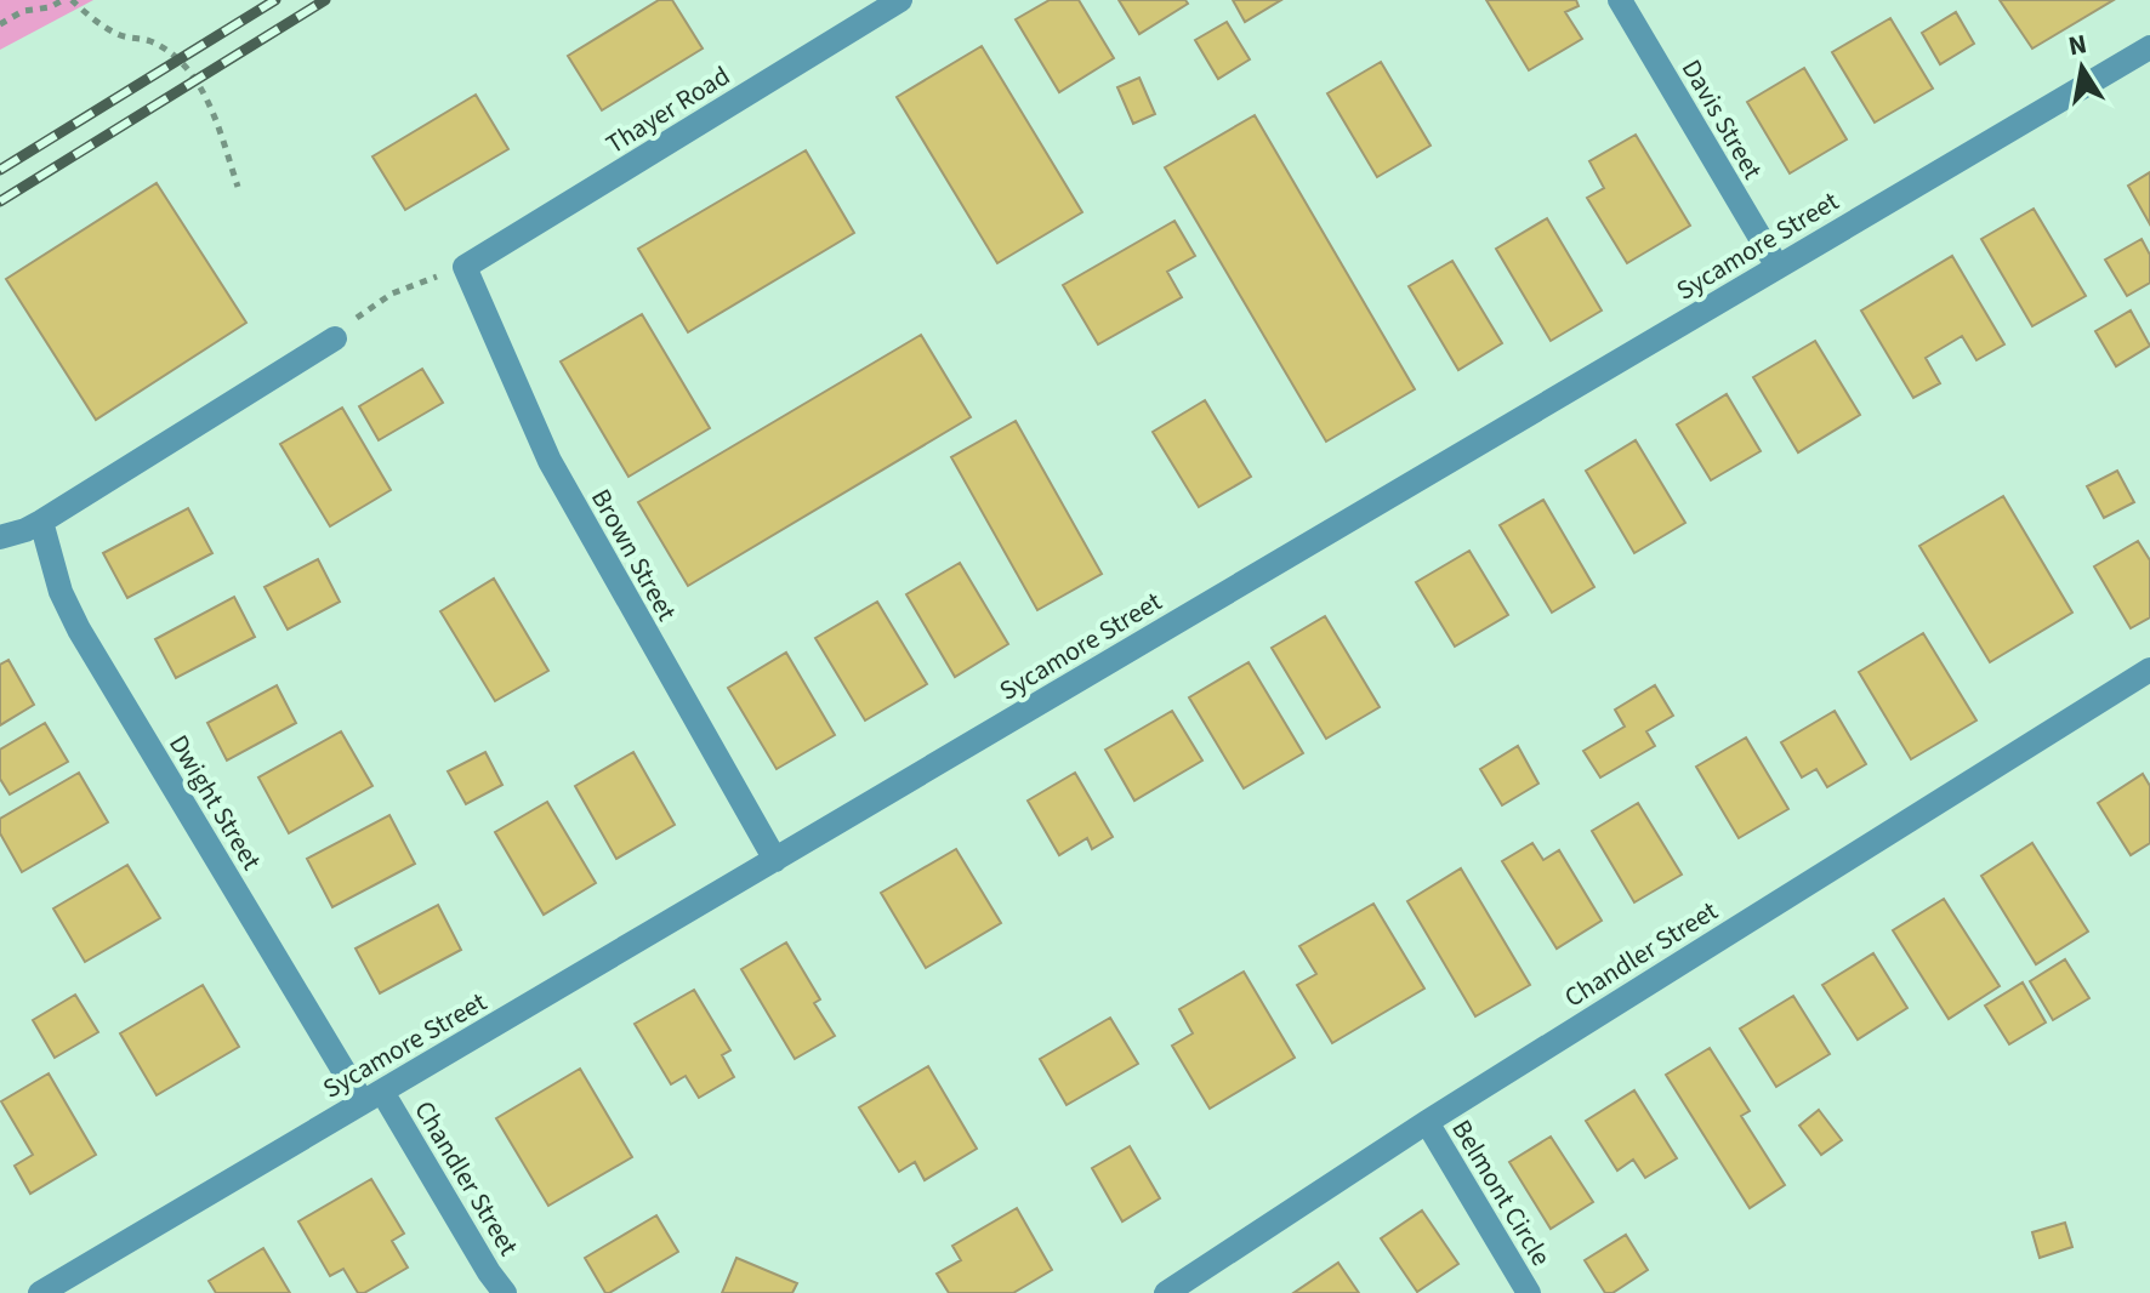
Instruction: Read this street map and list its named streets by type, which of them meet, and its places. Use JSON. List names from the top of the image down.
{
  "streets": {
    "street": [
      "Thayer Road",
      "Davis Street",
      "Sycamore Street",
      "Brown Street",
      "Dwight Street",
      "Chandler Street",
      "Belmont Circle"
    ]
  },
  "crossings": [
    ["Thayer Road", "Brown Street"],
    ["Davis Street", "Sycamore Street"],
    ["Sycamore Street", "Brown Street"],
    ["Sycamore Street", "Dwight Street"],
    ["Sycamore Street", "Chandler Street"],
    ["Dwight Street", "Chandler Street"],
    ["Chandler Street", "Belmont Circle"]
  ],
  "north": "top"
}
